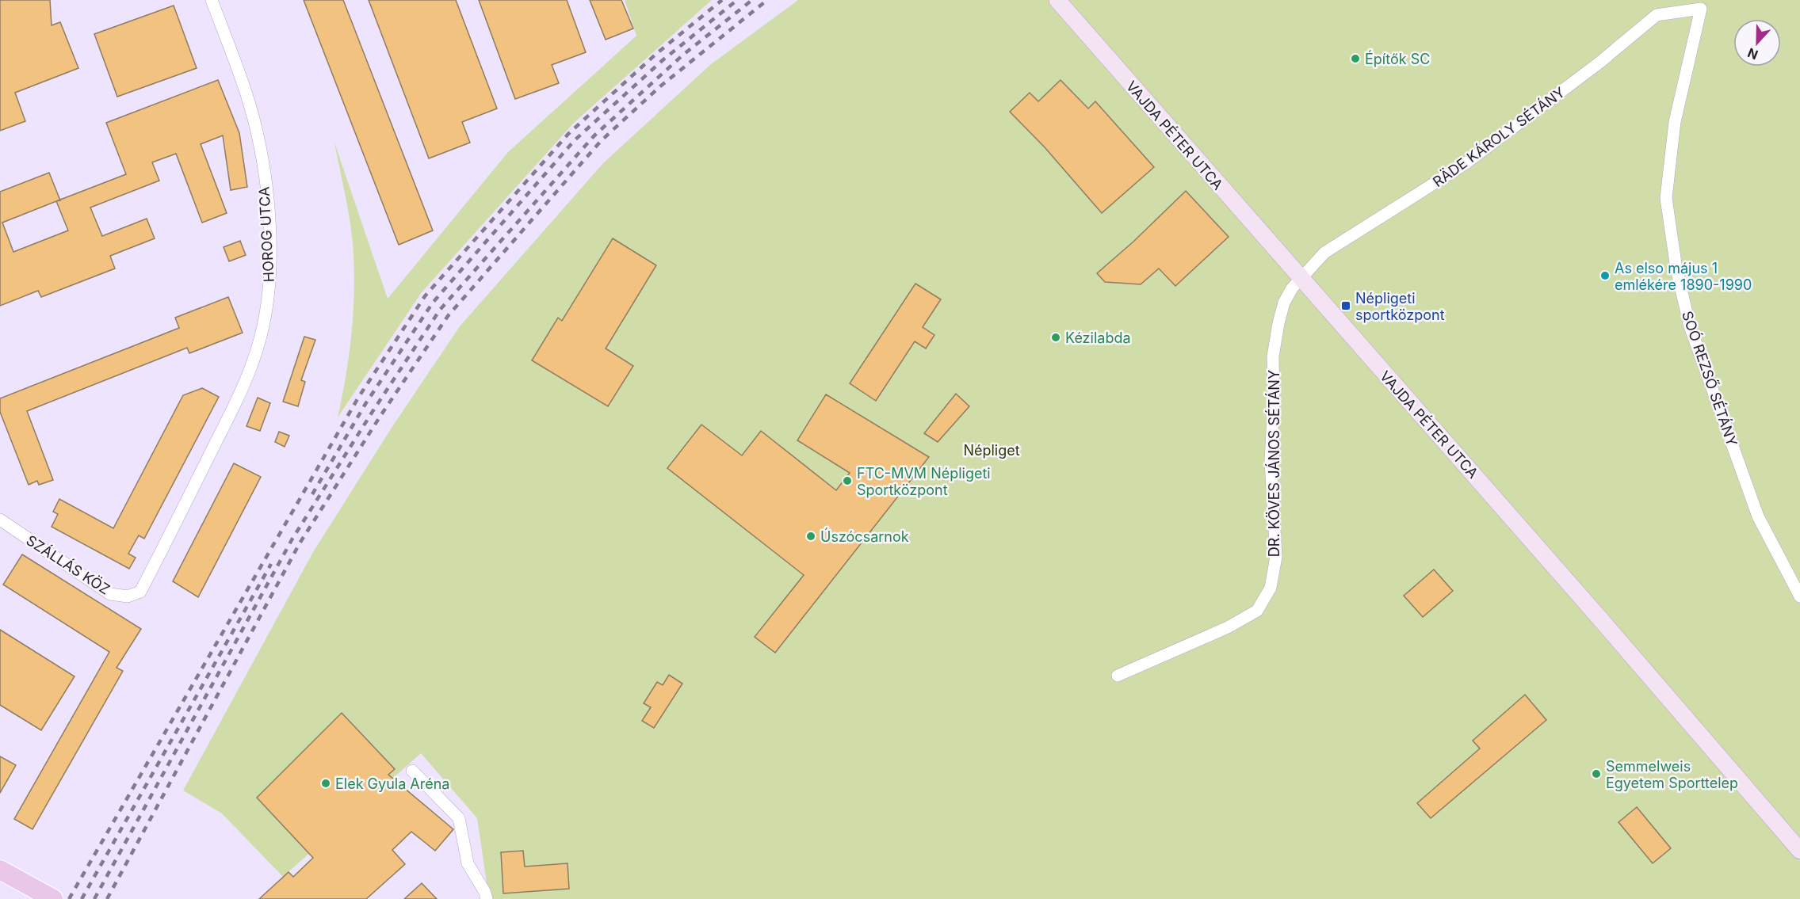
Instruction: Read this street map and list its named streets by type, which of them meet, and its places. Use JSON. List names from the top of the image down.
{
  "streets": {
    "street": [
      "VAJDA PÉTER UTCA",
      "RÄDE KÁROLY SÉTÁNY",
      "HOROG UTCA",
      "SOÓ REZSŐ SÉTÁNY",
      "DR. KÖVES JÁNOS SÉTÁNY",
      "SZÁLLÁS KÖZ"
    ]
  },
  "crossings": [
    ["VAJDA PÉTER UTCA", "RÄDE KÁROLY SÉTÁNY"],
    ["VAJDA PÉTER UTCA", "DR. KÖVES JÁNOS SÉTÁNY"],
    ["RÄDE KÁROLY SÉTÁNY", "SOÓ REZSŐ SÉTÁNY"],
    ["RÄDE KÁROLY SÉTÁNY", "DR. KÖVES JÁNOS SÉTÁNY"],
    ["HOROG UTCA", "SZÁLLÁS KÖZ"]
  ],
  "parks": ["Népliget"],
  "places": {
    "other": [
      "Építők SC",
      "As elso május 1 emlékére 1890-1990",
      "Kézilabda",
      "FTC-MVM Népligeti Sportközpont",
      "Úszócsarnok",
      "Semmelweis Egyetem Sporttelep",
      "Elek Gyula Aréna"
    ],
    "transit": ["Népligeti sportközpont"]
  },
  "north": "bottom"
}
